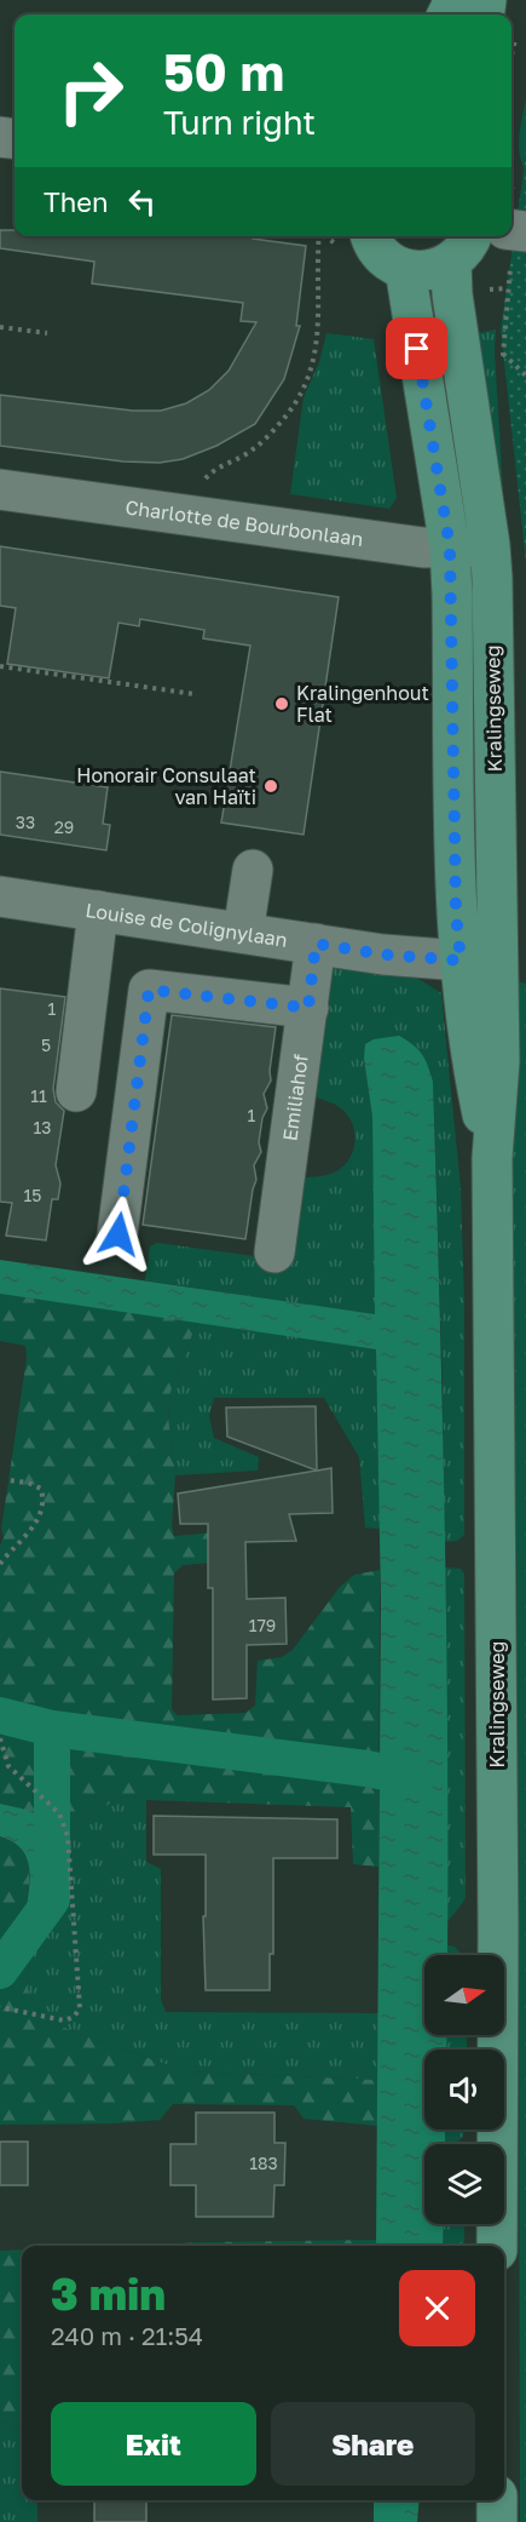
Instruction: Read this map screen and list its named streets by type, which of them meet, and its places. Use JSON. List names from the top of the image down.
{
  "streets": {
    "main road": ["Kralingseweg"],
    "street": ["Charlotte de Bourbonlaan", "Louise de Colignylaan", "Emiliahof"]
  },
  "crossings": [
    ["Charlotte de Bourbonlaan", "Kralingseweg"],
    ["Kralingseweg", "Louise de Colignylaan"],
    ["Louise de Colignylaan", "Emiliahof"]
  ],
  "places": ["Kralingenhout Flat", "Honorair Consulaat van Haïti"],
  "house_numbers": [
    "33",
    "29",
    "1",
    "5",
    "11",
    "1",
    "13",
    "15",
    "179",
    "183"
  ],
  "north": "right",
  "page": {
    "turn": ["50 m", "Turn right"],
    "then": "Then",
    "heading": ["3 min", "240 m · 21:54"],
    "buttons": ["Exit", "Share"]
  }
}
